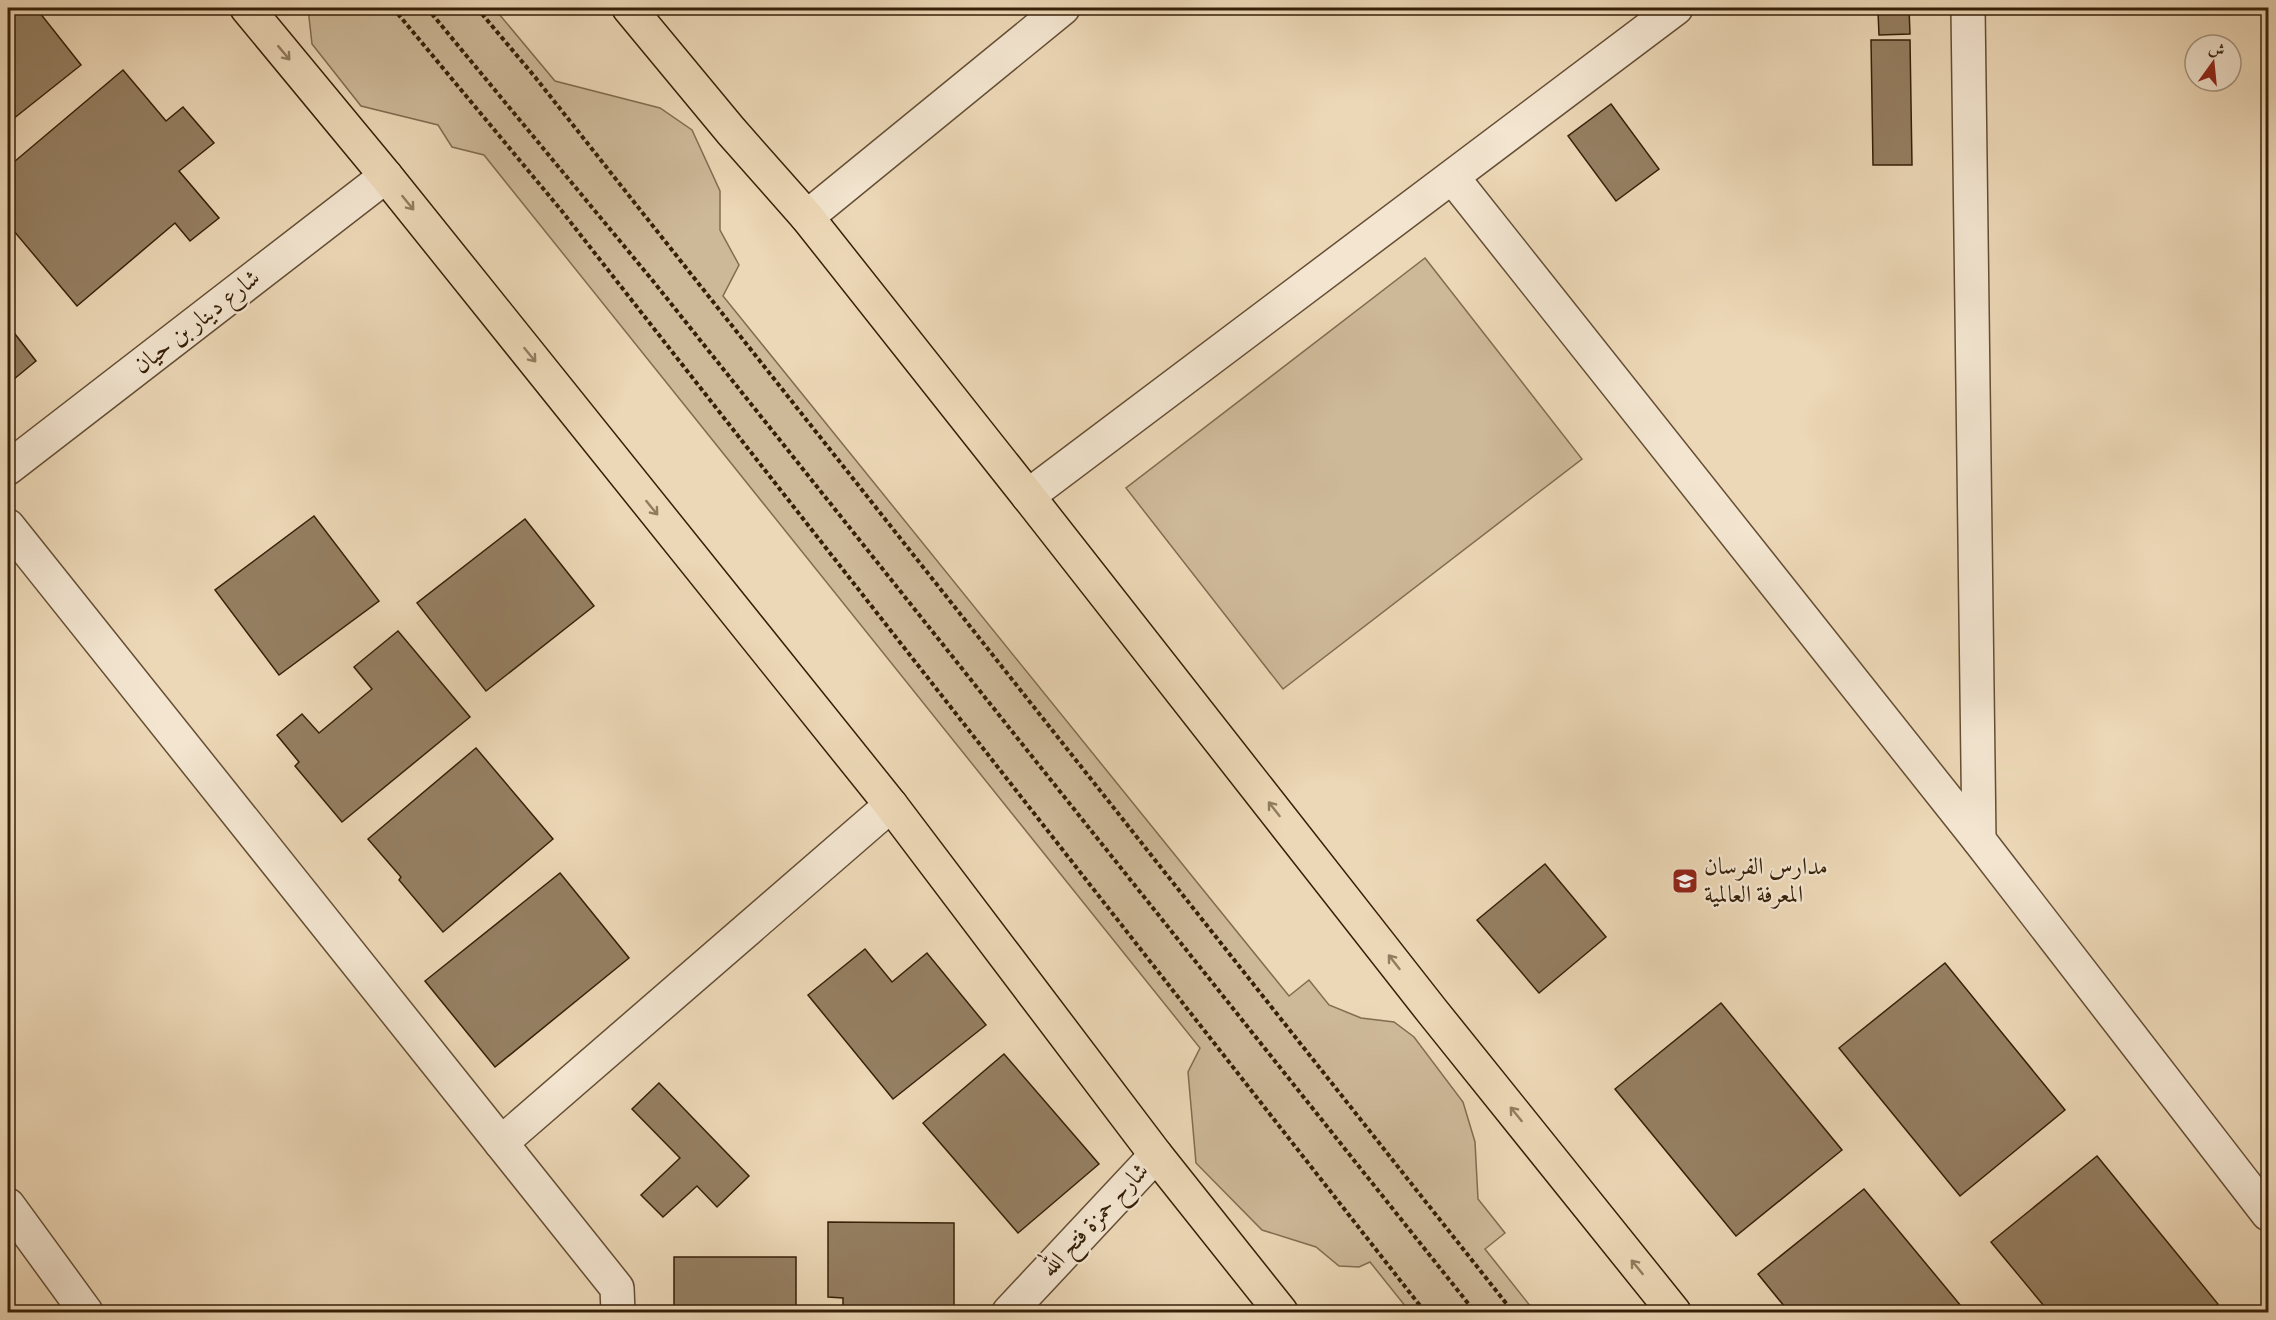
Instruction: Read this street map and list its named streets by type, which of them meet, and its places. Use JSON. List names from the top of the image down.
{
  "streets": {
    "street": ["شارع دينار بن حيان", "شارح حمزة فتح الله"]
  },
  "places": {
    "school or university": ["مدارس الفرسان المعرفة العالمية"]
  },
  "north": "top"
}
